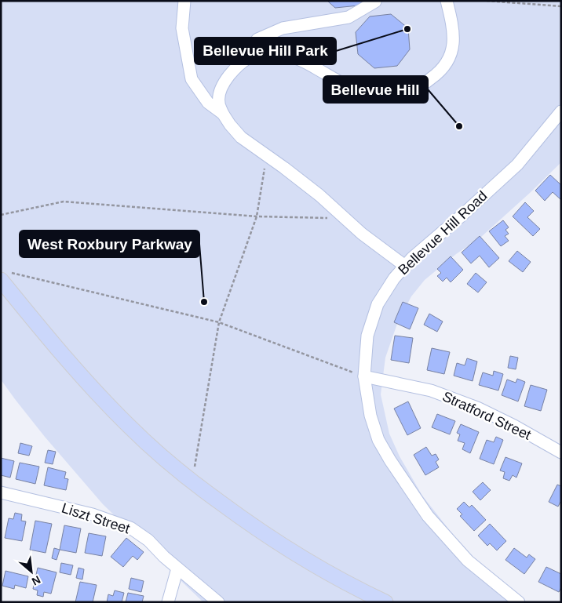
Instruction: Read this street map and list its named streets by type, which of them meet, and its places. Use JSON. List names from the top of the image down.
{
  "streets": {
    "street": ["Bellevue Hill Road", "Stratford Street", "Liszt Street"]
  },
  "crossings": [
    ["Bellevue Hill Road", "Stratford Street"]
  ],
  "places": ["Bellevue Hill Park", "Bellevue Hill", "West Roxbury Parkway"],
  "north": "bottom right"
}
